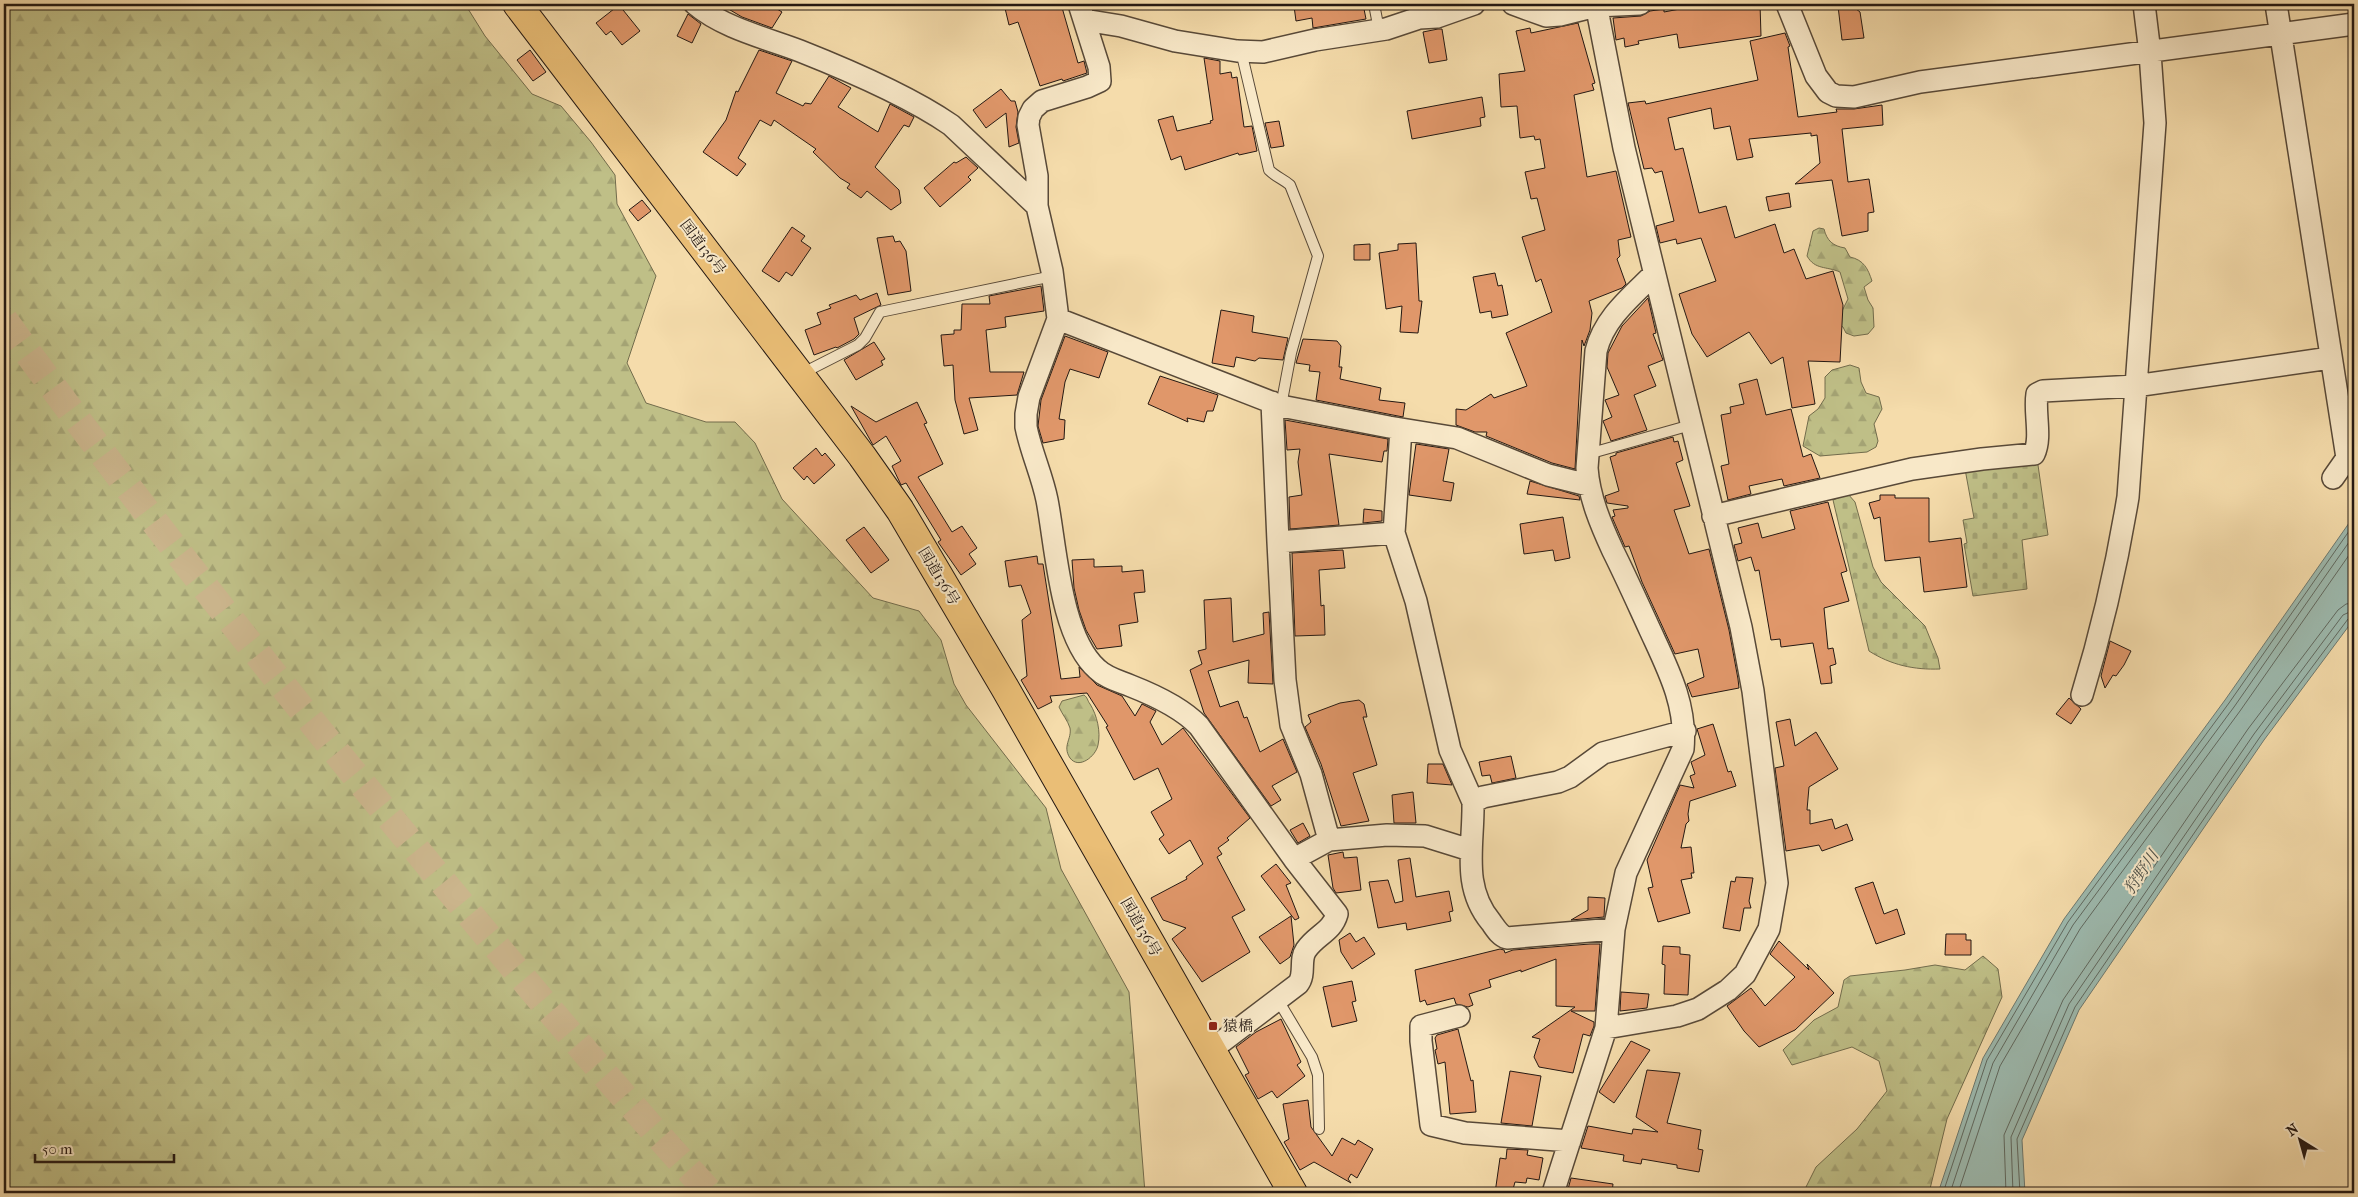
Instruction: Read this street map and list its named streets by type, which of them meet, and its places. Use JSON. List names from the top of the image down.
{
  "streets": {
    "highway": ["国道136号"]
  },
  "water": ["狩野川"],
  "places": {
    "transit": ["猿橋"]
  },
  "scale_bar": "50 m",
  "north": "top left"
}
